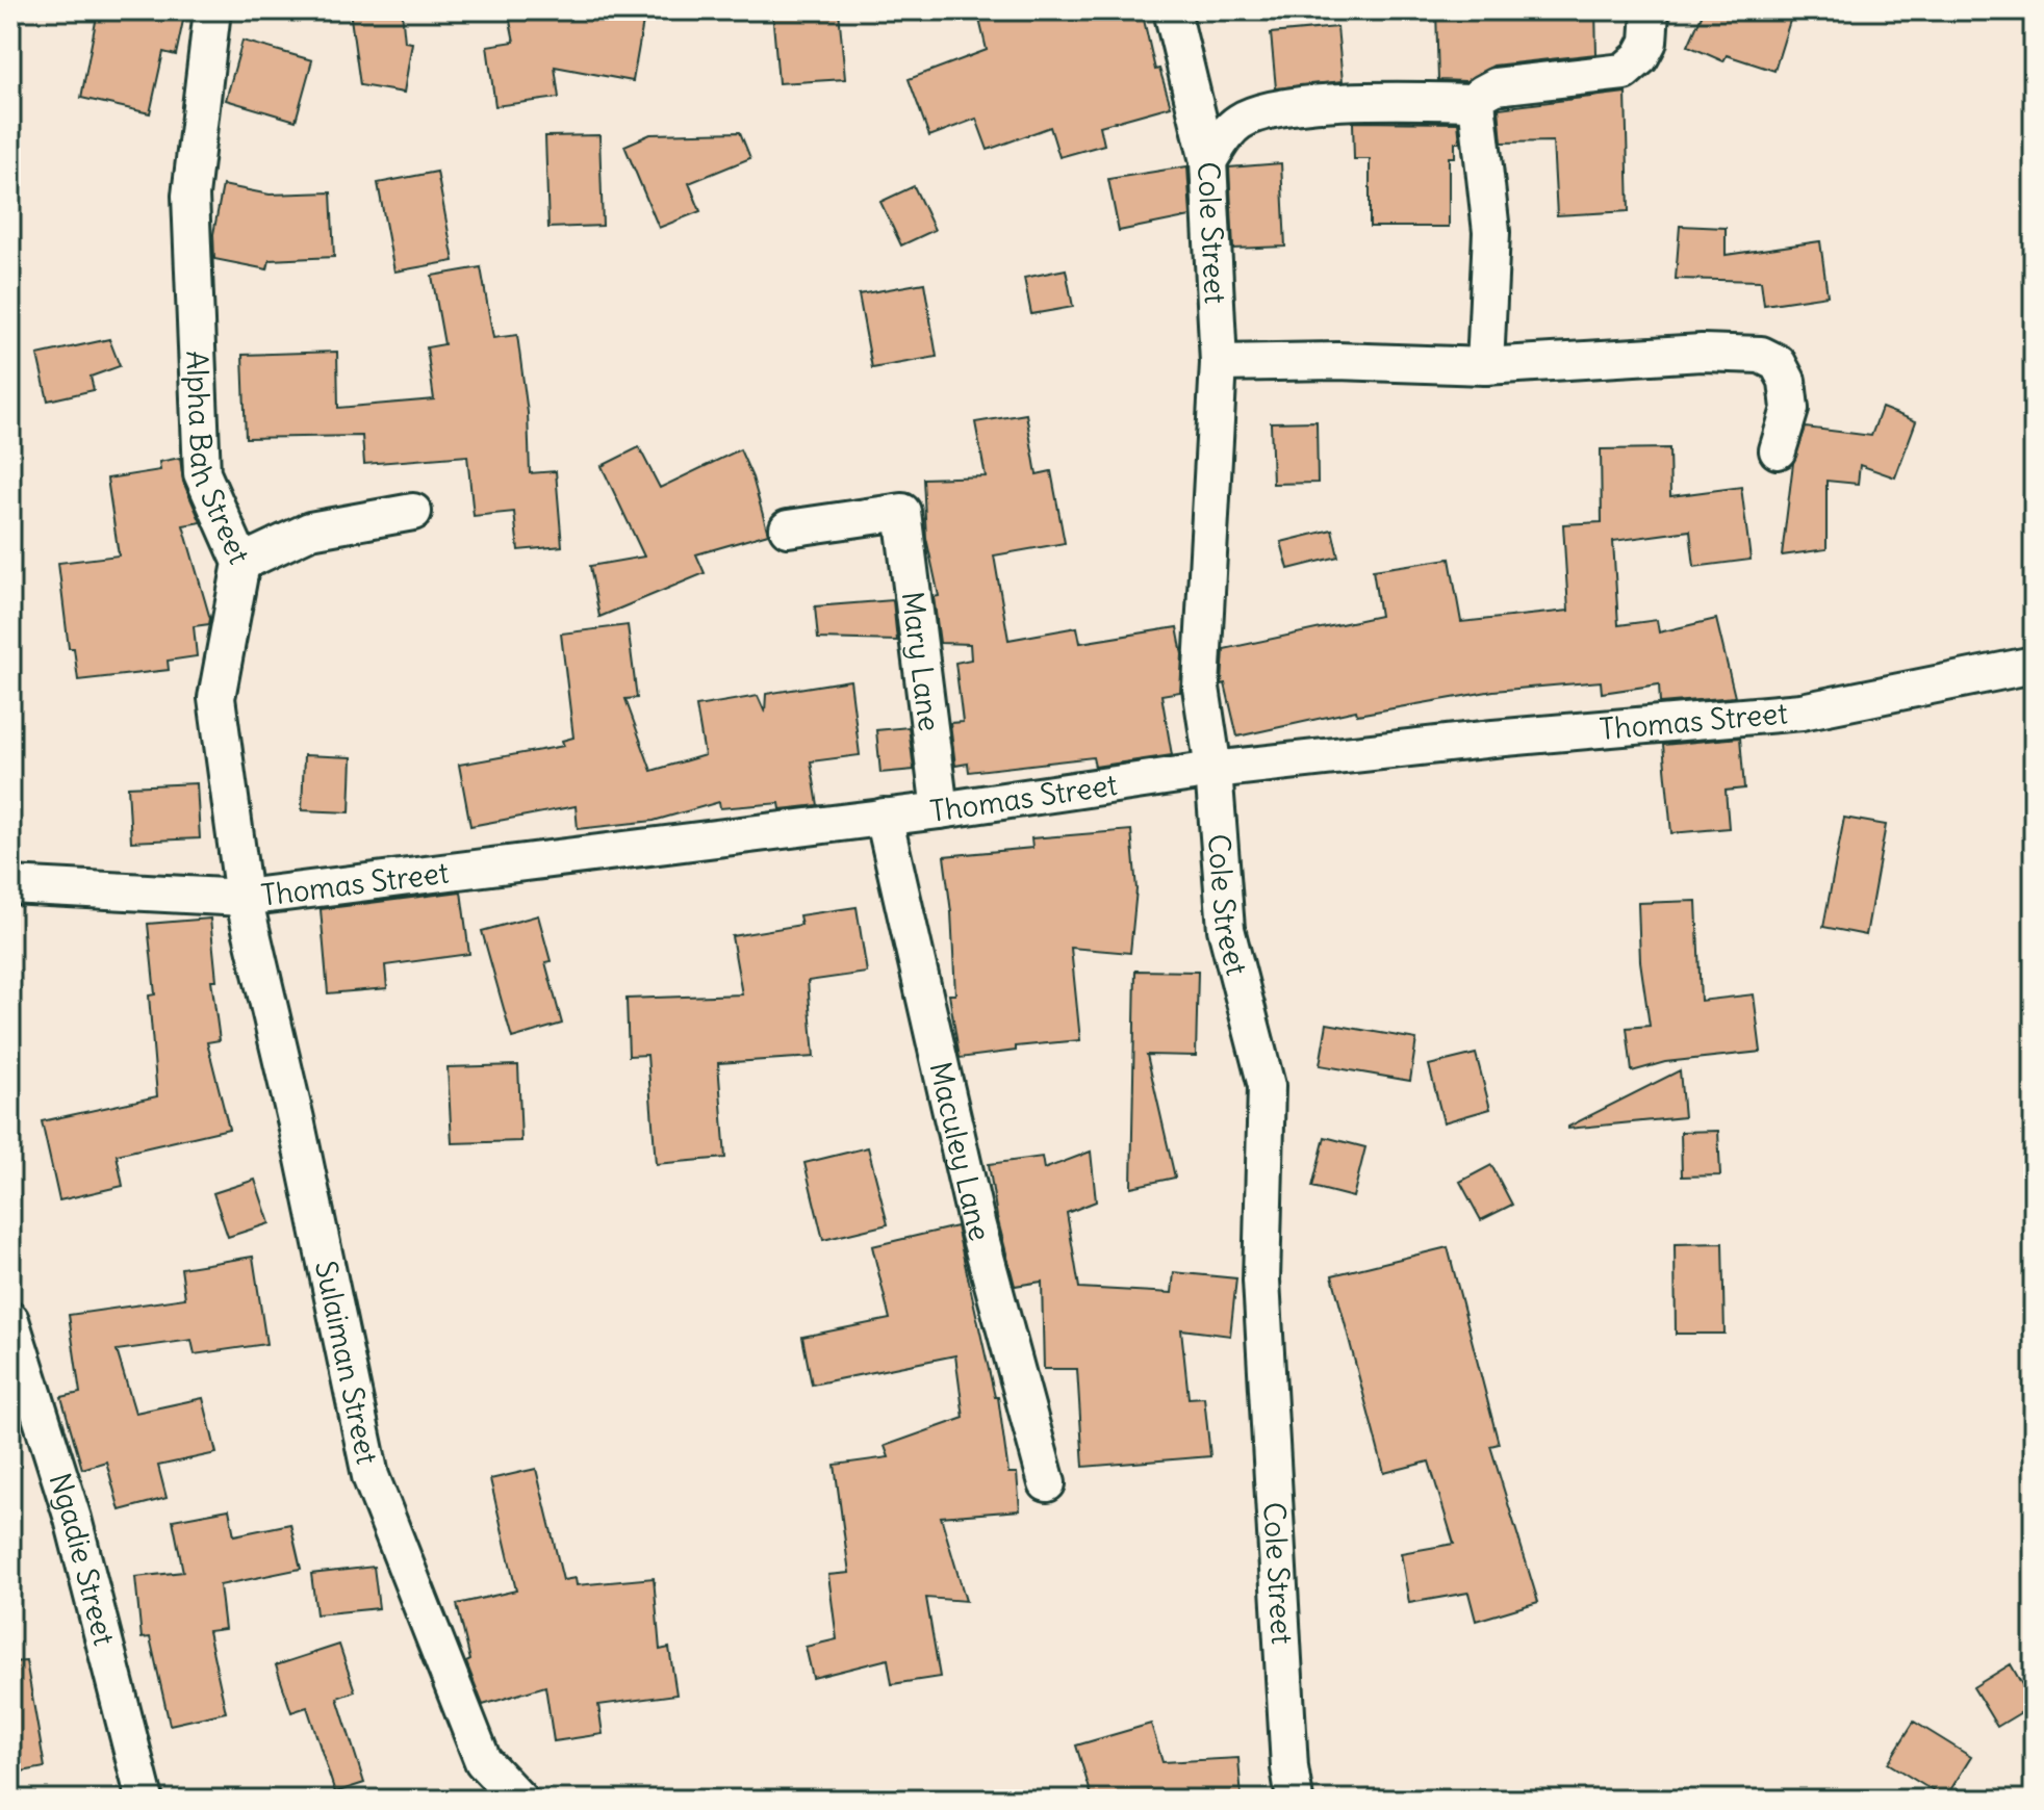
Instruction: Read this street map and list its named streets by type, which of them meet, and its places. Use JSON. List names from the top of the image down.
{
  "streets": {
    "street": [
      "Cole Street",
      "Alpha Bah Street",
      "Mary Lane",
      "Thomas Street",
      "Maculey Lane",
      "Sulaiman Street",
      "Ngadie Street"
    ]
  },
  "crossings": [
    ["Cole Street", "Thomas Street"],
    ["Alpha Bah Street", "Thomas Street"],
    ["Alpha Bah Street", "Sulaiman Street"],
    ["Mary Lane", "Thomas Street"],
    ["Thomas Street", "Maculey Lane"],
    ["Thomas Street", "Sulaiman Street"]
  ]
}
